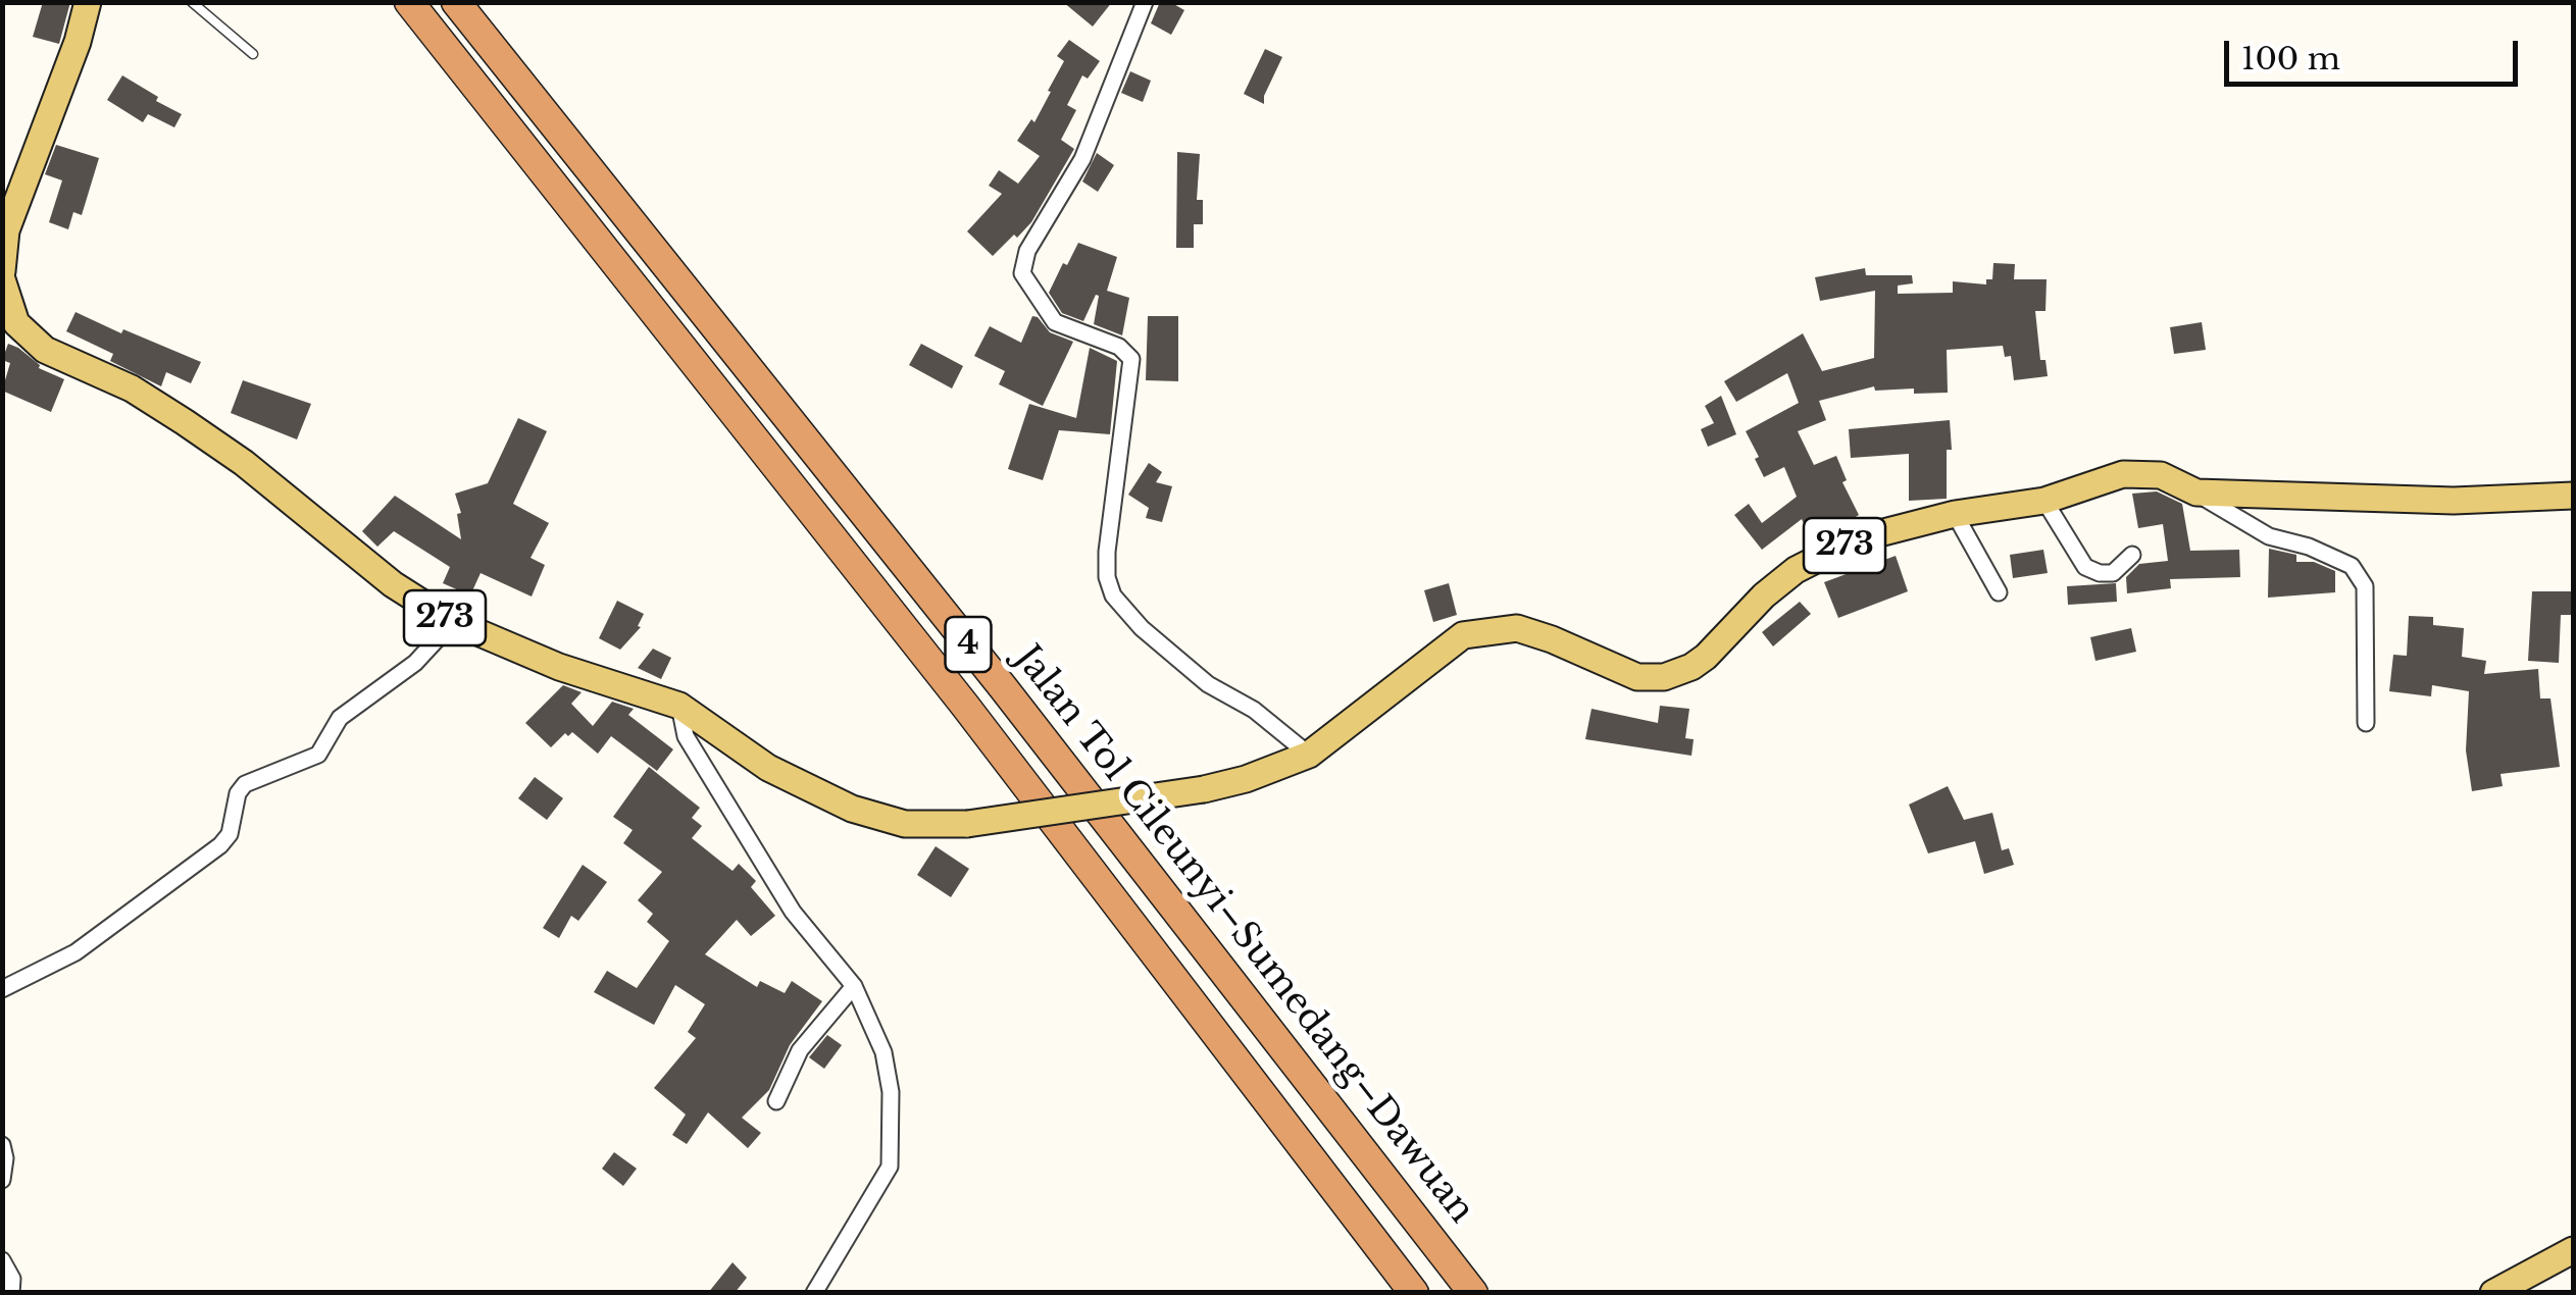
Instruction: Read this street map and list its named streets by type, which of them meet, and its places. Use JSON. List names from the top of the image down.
{
  "streets": {
    "highway": ["4", "Jalan Tol Cileunyi–Sumedang–Dawuan"],
    "main road": ["273"]
  },
  "scale_bar": "100 m"
}
